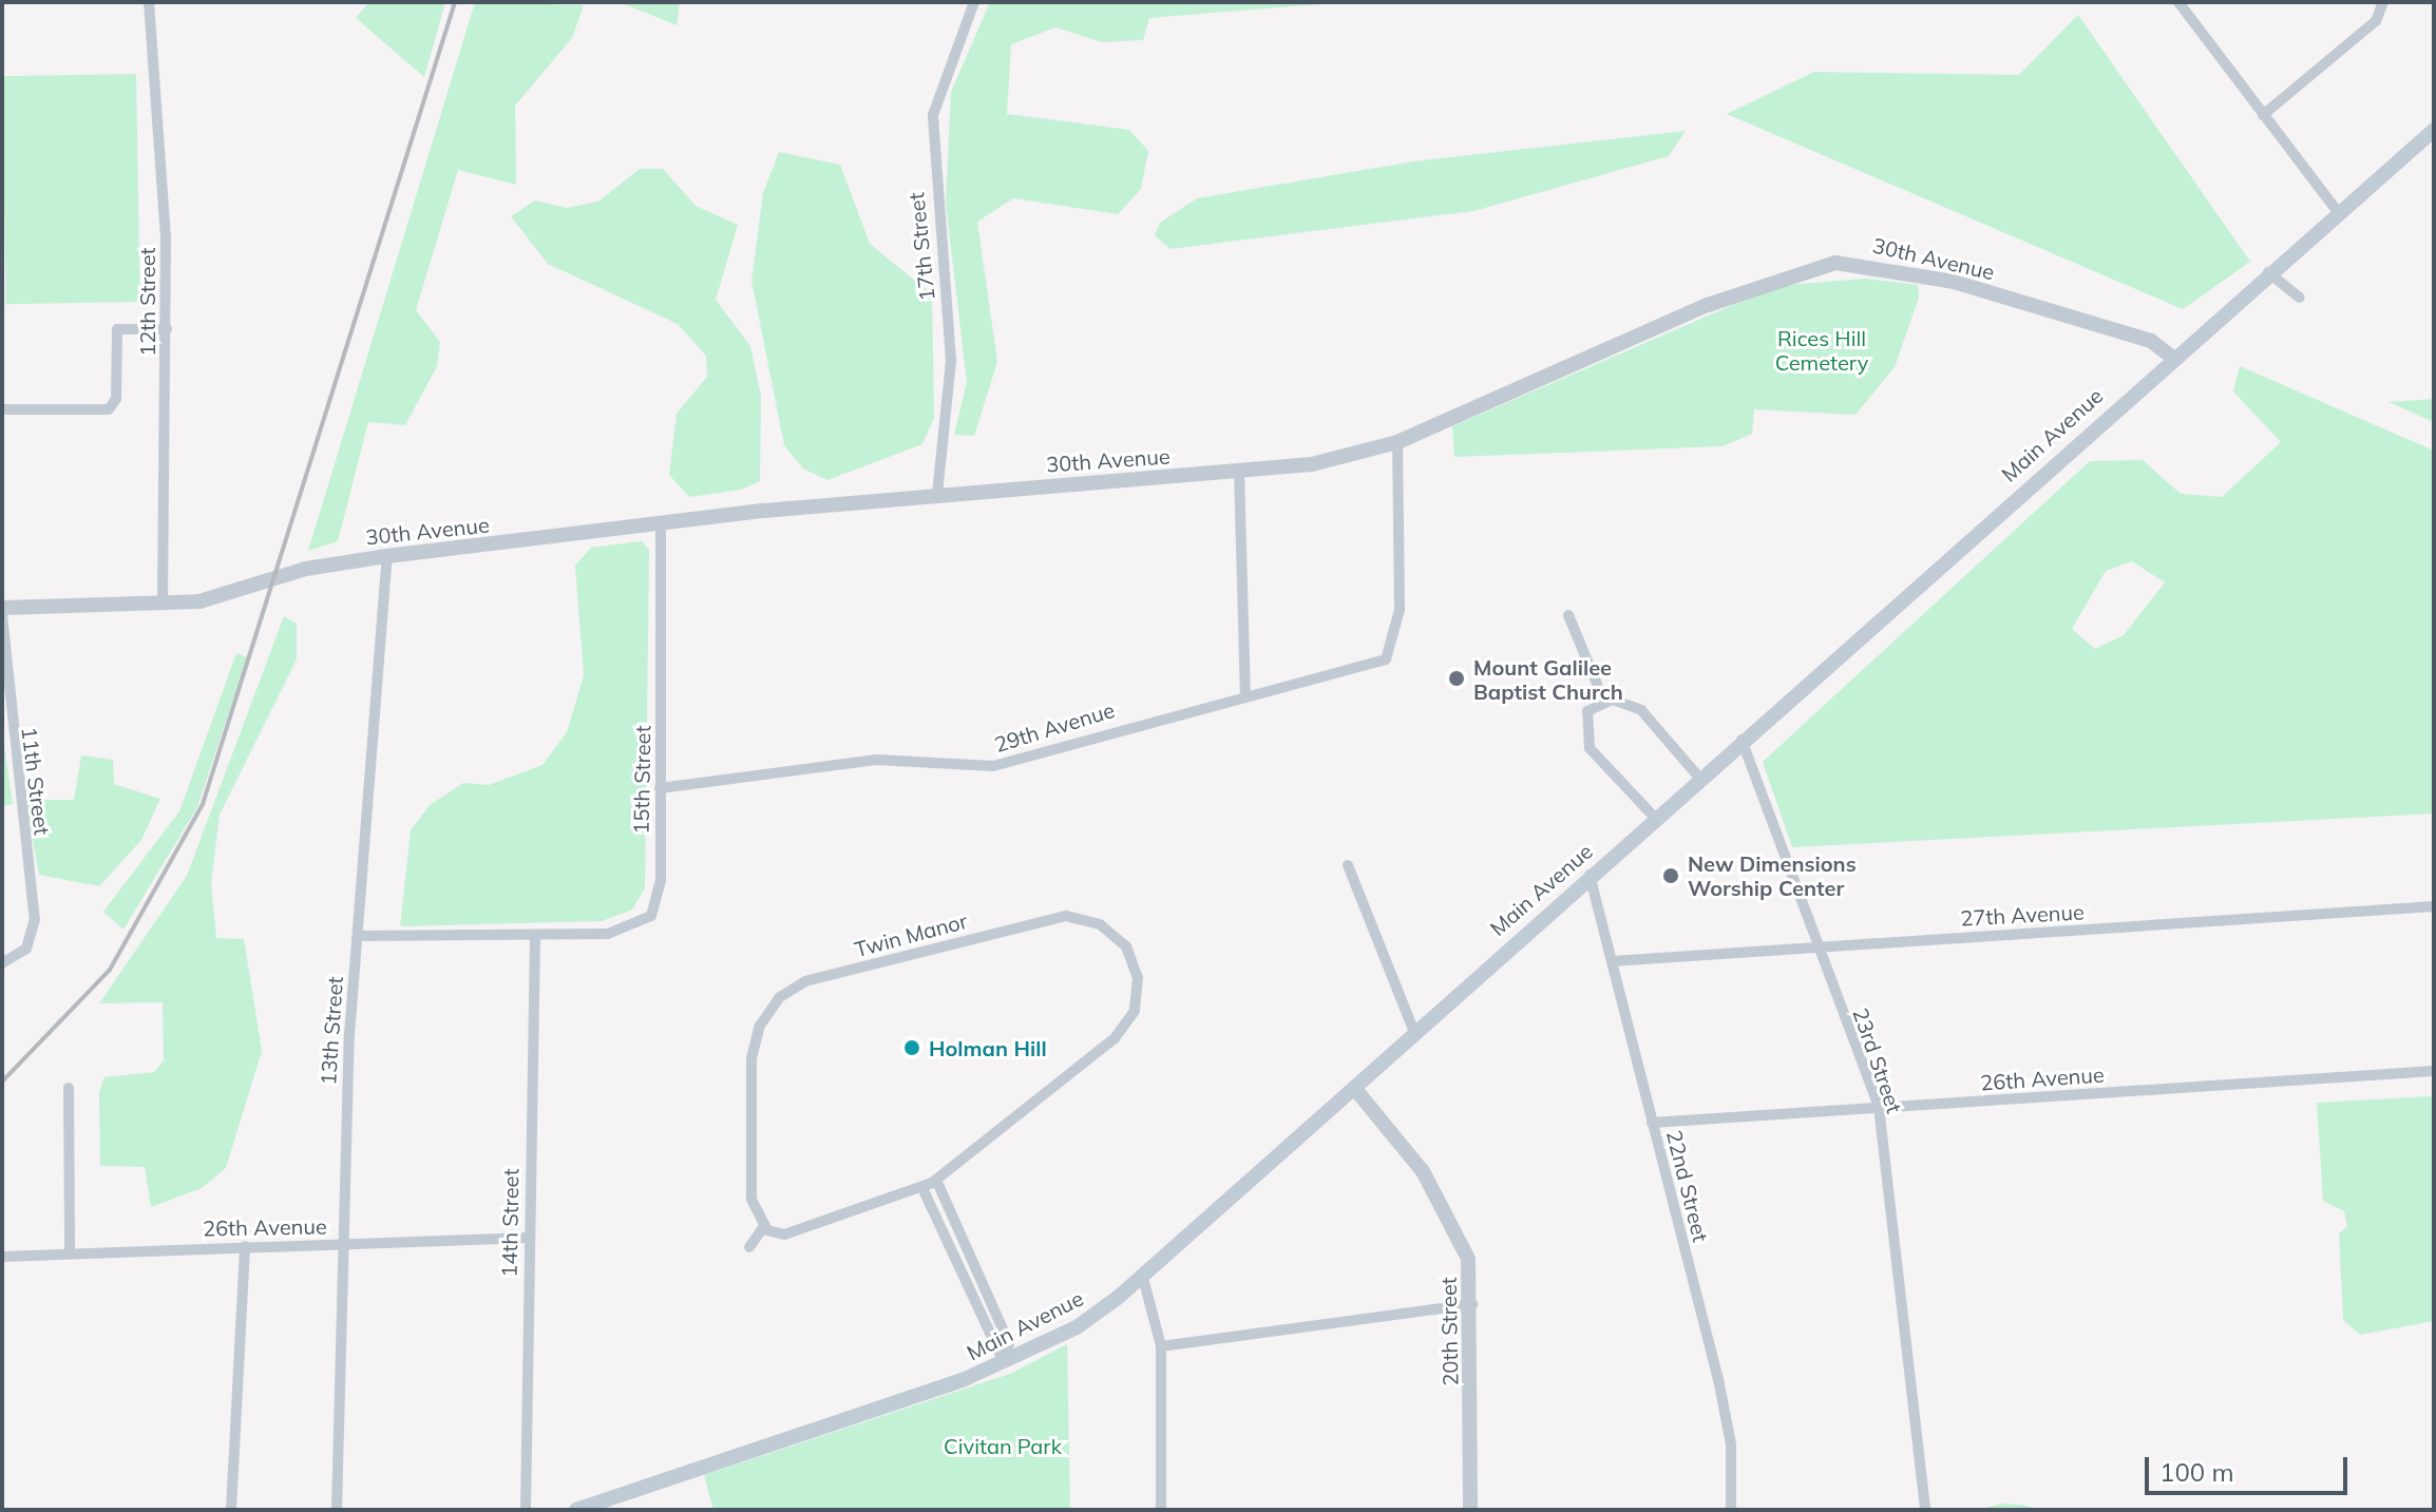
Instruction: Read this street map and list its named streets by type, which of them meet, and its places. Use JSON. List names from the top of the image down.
{
  "streets": {
    "main road": ["Main Avenue"],
    "street": [
      "17th Street",
      "30th Avenue",
      "12th Street",
      "29th Avenue",
      "15th Street",
      "11th Street",
      "27th Avenue",
      "Twin Manor",
      "13th Street",
      "23rd Street",
      "26th Avenue",
      "22nd Street",
      "14th Street",
      "20th Street"
    ]
  },
  "crossings": [
    ["17th Street", "30th Avenue"],
    ["30th Avenue", "12th Street"],
    ["30th Avenue", "Main Avenue"],
    ["30th Avenue", "29th Avenue"],
    ["30th Avenue", "15th Street"],
    ["30th Avenue", "13th Street"],
    ["Main Avenue", "23rd Street"],
    ["Main Avenue", "22nd Street"],
    ["Main Avenue", "20th Street"],
    ["29th Avenue", "15th Street"],
    ["15th Street", "14th Street"],
    ["27th Avenue", "23rd Street"],
    ["27th Avenue", "22nd Street"],
    ["13th Street", "26th Avenue"],
    ["23rd Street", "26th Avenue"],
    ["26th Avenue", "22nd Street"],
    ["26th Avenue", "14th Street"]
  ],
  "parks": ["Rices Hill Cemetery", "Civitan Park"],
  "places": ["Mount Galilee Baptist Church", "New Dimensions Worship Center", "Holman Hill"],
  "scale_bar": "100 m"
}
